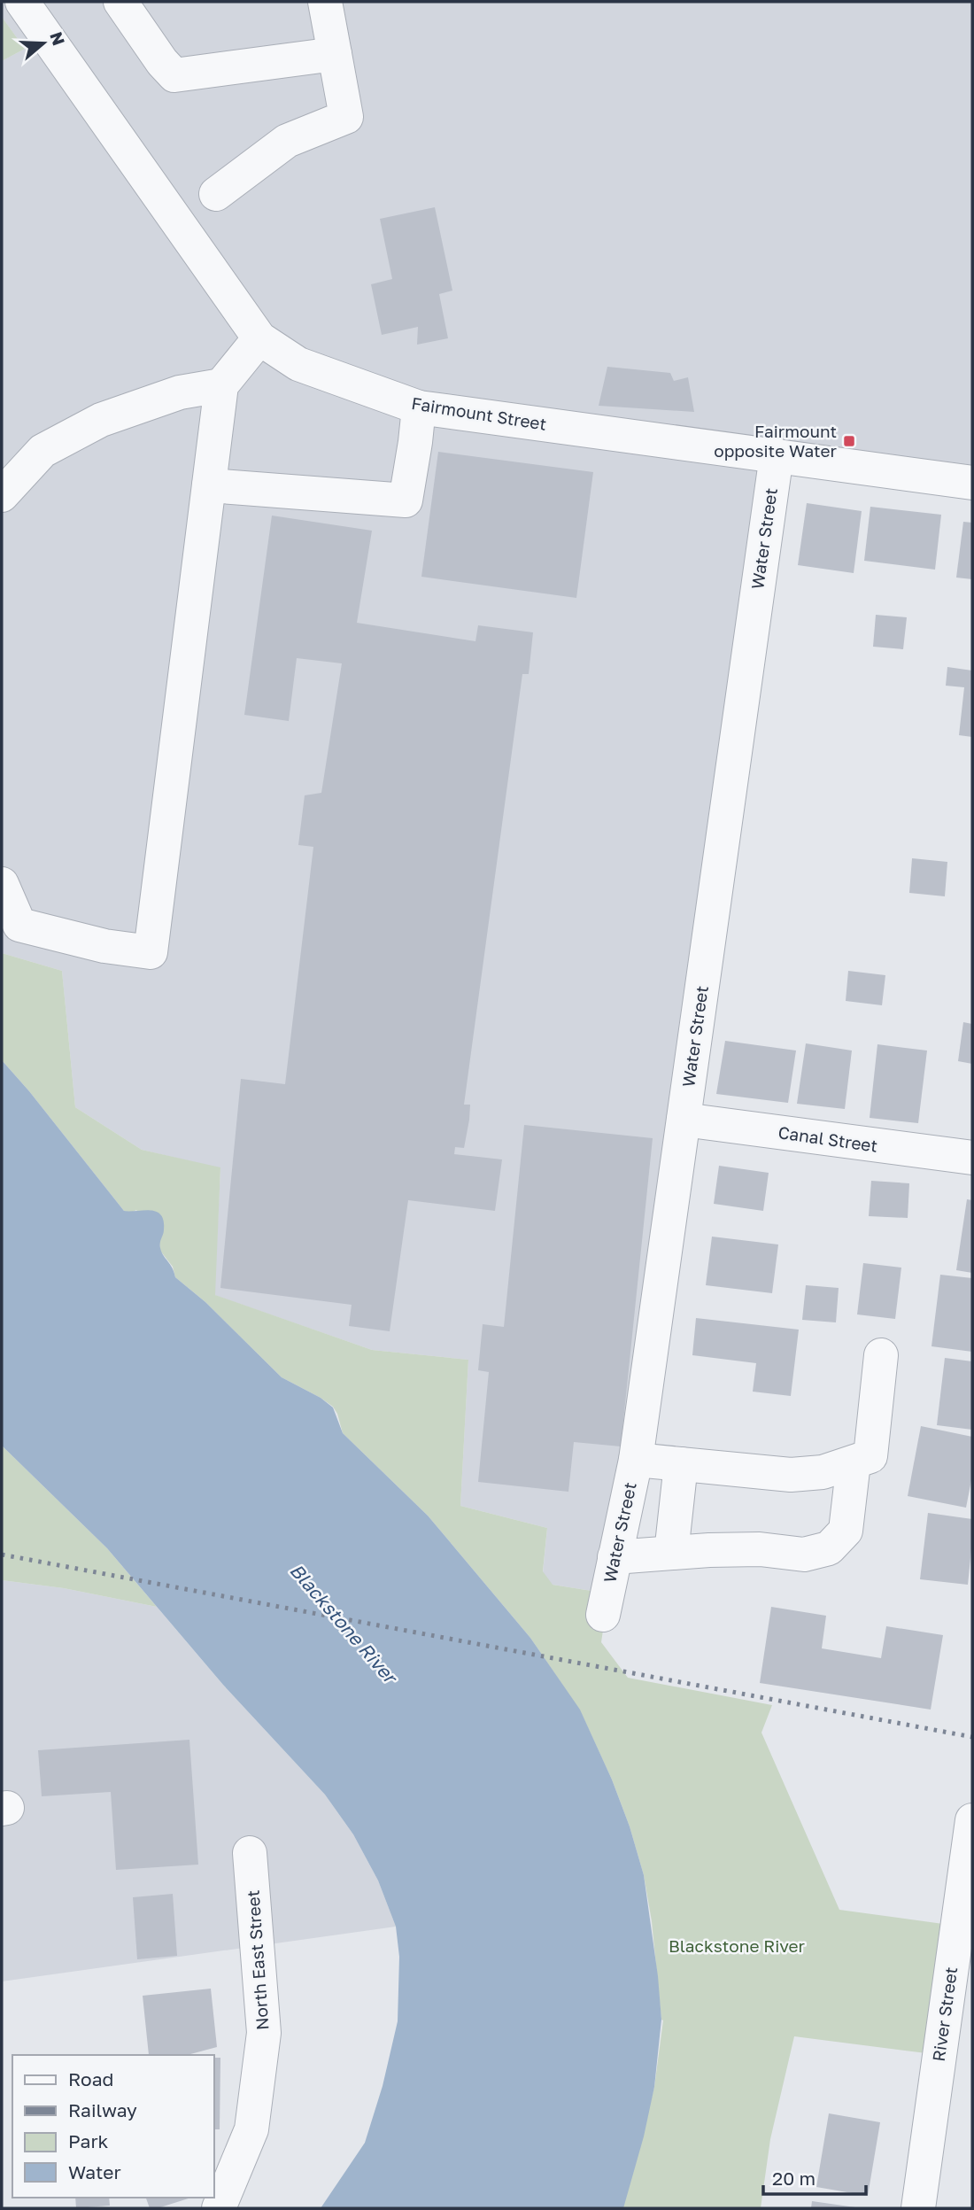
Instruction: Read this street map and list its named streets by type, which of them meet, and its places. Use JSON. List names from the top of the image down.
{
  "streets": {
    "street": [
      "Fairmount Street",
      "Water Street",
      "Canal Street",
      "North East Street",
      "River Street"
    ]
  },
  "crossings": [
    ["Fairmount Street", "Water Street"],
    ["Water Street", "Canal Street"]
  ],
  "water": ["Blackstone River"],
  "parks": ["Blackstone River"],
  "places": {
    "transit": ["Fairmount opposite Water"]
  },
  "legend": [
    "Road",
    "Railway",
    "Park",
    "Water"
  ],
  "scale_bar": "20 m",
  "north": "right"
}
